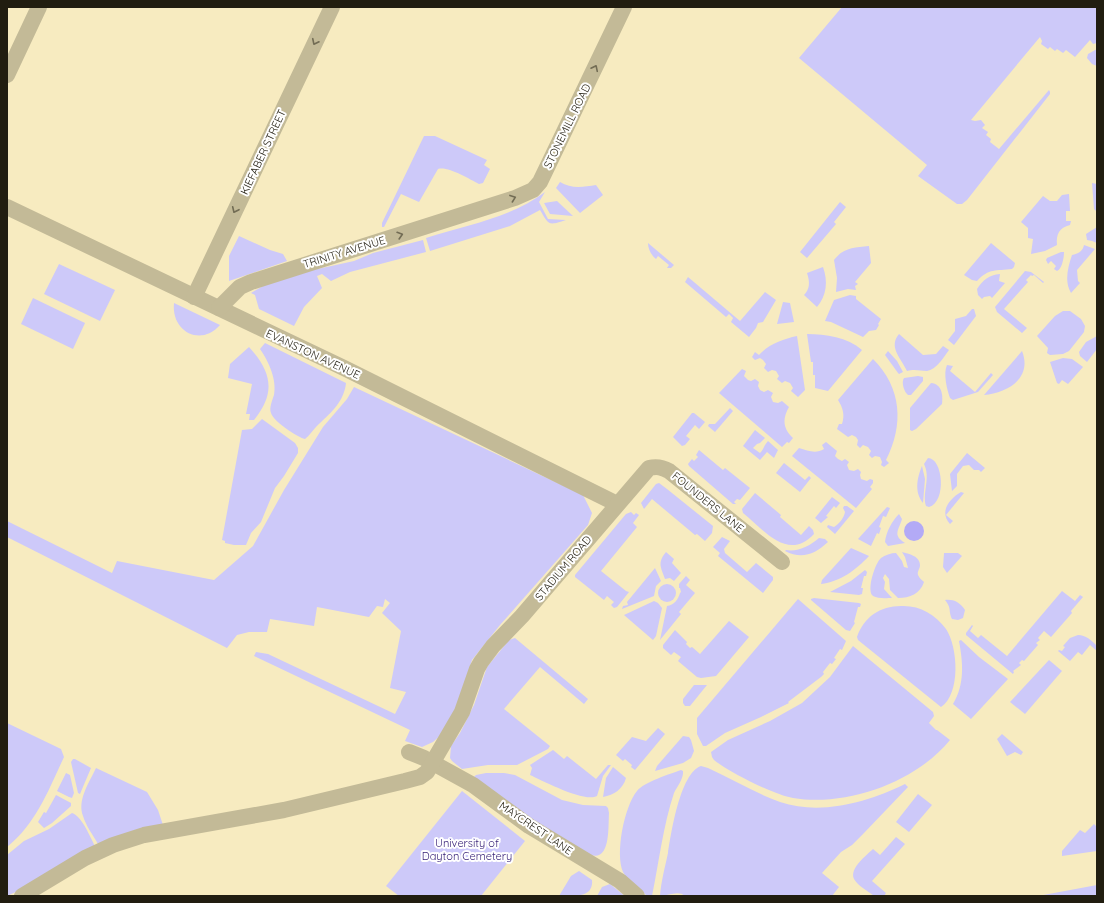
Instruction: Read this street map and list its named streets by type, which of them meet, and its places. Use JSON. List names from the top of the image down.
{
  "streets": {
    "street": [
      "STONEMILL ROAD",
      "KIEFABER STREET",
      "TRINITY AVENUE",
      "EVANSTON AVENUE",
      "FOUNDERS LANE",
      "STADIUM ROAD",
      "MAYCREST LANE"
    ]
  },
  "crossings": [
    ["STONEMILL ROAD", "TRINITY AVENUE"],
    ["KIEFABER STREET", "EVANSTON AVENUE"],
    ["TRINITY AVENUE", "EVANSTON AVENUE"],
    ["EVANSTON AVENUE", "FOUNDERS LANE"],
    ["EVANSTON AVENUE", "STADIUM ROAD"],
    ["FOUNDERS LANE", "STADIUM ROAD"],
    ["STADIUM ROAD", "MAYCREST LANE"]
  ],
  "one_way": ["STONEMILL ROAD", "KIEFABER STREET", "TRINITY AVENUE"],
  "parks": ["University of Dayton Cemetery"]
}
